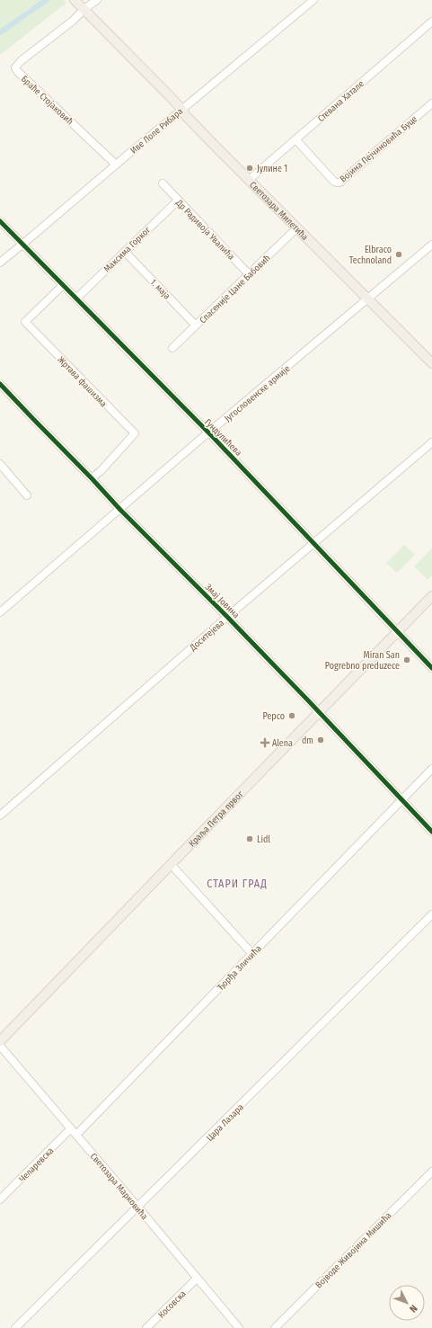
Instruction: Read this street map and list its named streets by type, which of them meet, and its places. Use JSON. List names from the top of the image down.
{
  "streets": {
    "main road": ["Светозара Милетића", "Краља Петра првог"],
    "street": [
      "Браће Стојаковић",
      "Стевана Хатале",
      "Иве Лоле Рибара",
      "Војина Пејчиновића Буце",
      "Др Радивоја Увалића",
      "Максима Горког",
      "1. маја",
      "Спасеније Цане Бабовић",
      "Жртава фашизма",
      "Југословенске армије",
      "Гундулићева",
      "Змај Јовина",
      "Доситејева",
      "Ђорђа Зличића",
      "Цара Лазара",
      "Челаревска",
      "Светозара Марковића",
      "Војводе Живојина Мишића",
      "Косовска"
    ]
  },
  "crossings": [
    ["Браће Стојаковић", "Иве Лоле Рибара"],
    ["Браће Стојаковић", "Светозара Милетића"],
    ["Стевана Хатале", "Војина Пејчиновића Буце"],
    ["Стевана Хатале", "Светозара Милетића"],
    ["Иве Лоле Рибара", "Светозара Милетића"],
    ["Иве Лоле Рибара", "Гундулићева"],
    ["Светозара Милетића", "Спасеније Цане Бабовић"],
    ["Светозара Милетића", "Југословенске армије"],
    ["Др Радивоја Увалића", "Максима Горког"],
    ["Др Радивоја Увалића", "Спасеније Цане Бабовић"],
    ["Максима Горког", "1. маја"],
    ["Максима Горког", "Гундулићева"],
    ["1. маја", "Спасеније Цане Бабовић"],
    ["Жртава фашизма", "Гундулићева"],
    ["Жртава фашизма", "Змај Јовина"],
    ["Југословенске армије", "Гундулићева"],
    ["Југословенске армије", "Змај Јовина"],
    ["Гундулићева", "Доситејева"],
    ["Гундулићева", "Краља Петра првог"],
    ["Змај Јовина", "Доситејева"],
    ["Змај Јовина", "Краља Петра првог"],
    ["Змај Јовина", "Ђорђа Зличића"],
    ["Ђорђа Зличића", "Челаревска"],
    ["Ђорђа Зличића", "Светозара Марковића"],
    ["Цара Лазара", "Светозара Марковића"],
    ["Челаревска", "Светозара Марковића"],
    ["Светозара Марковића", "Косовска"]
  ],
  "districts": ["СТАРИ ГРАД"],
  "places": {
    "other": [
      "Јулине 1",
      "Elbraco Technoland",
      "Miran San Pogrebno preduzece",
      "Pepco",
      "dm",
      "Lidl"
    ],
    "health": ["Alena"]
  },
  "north": "bottom right"
}
